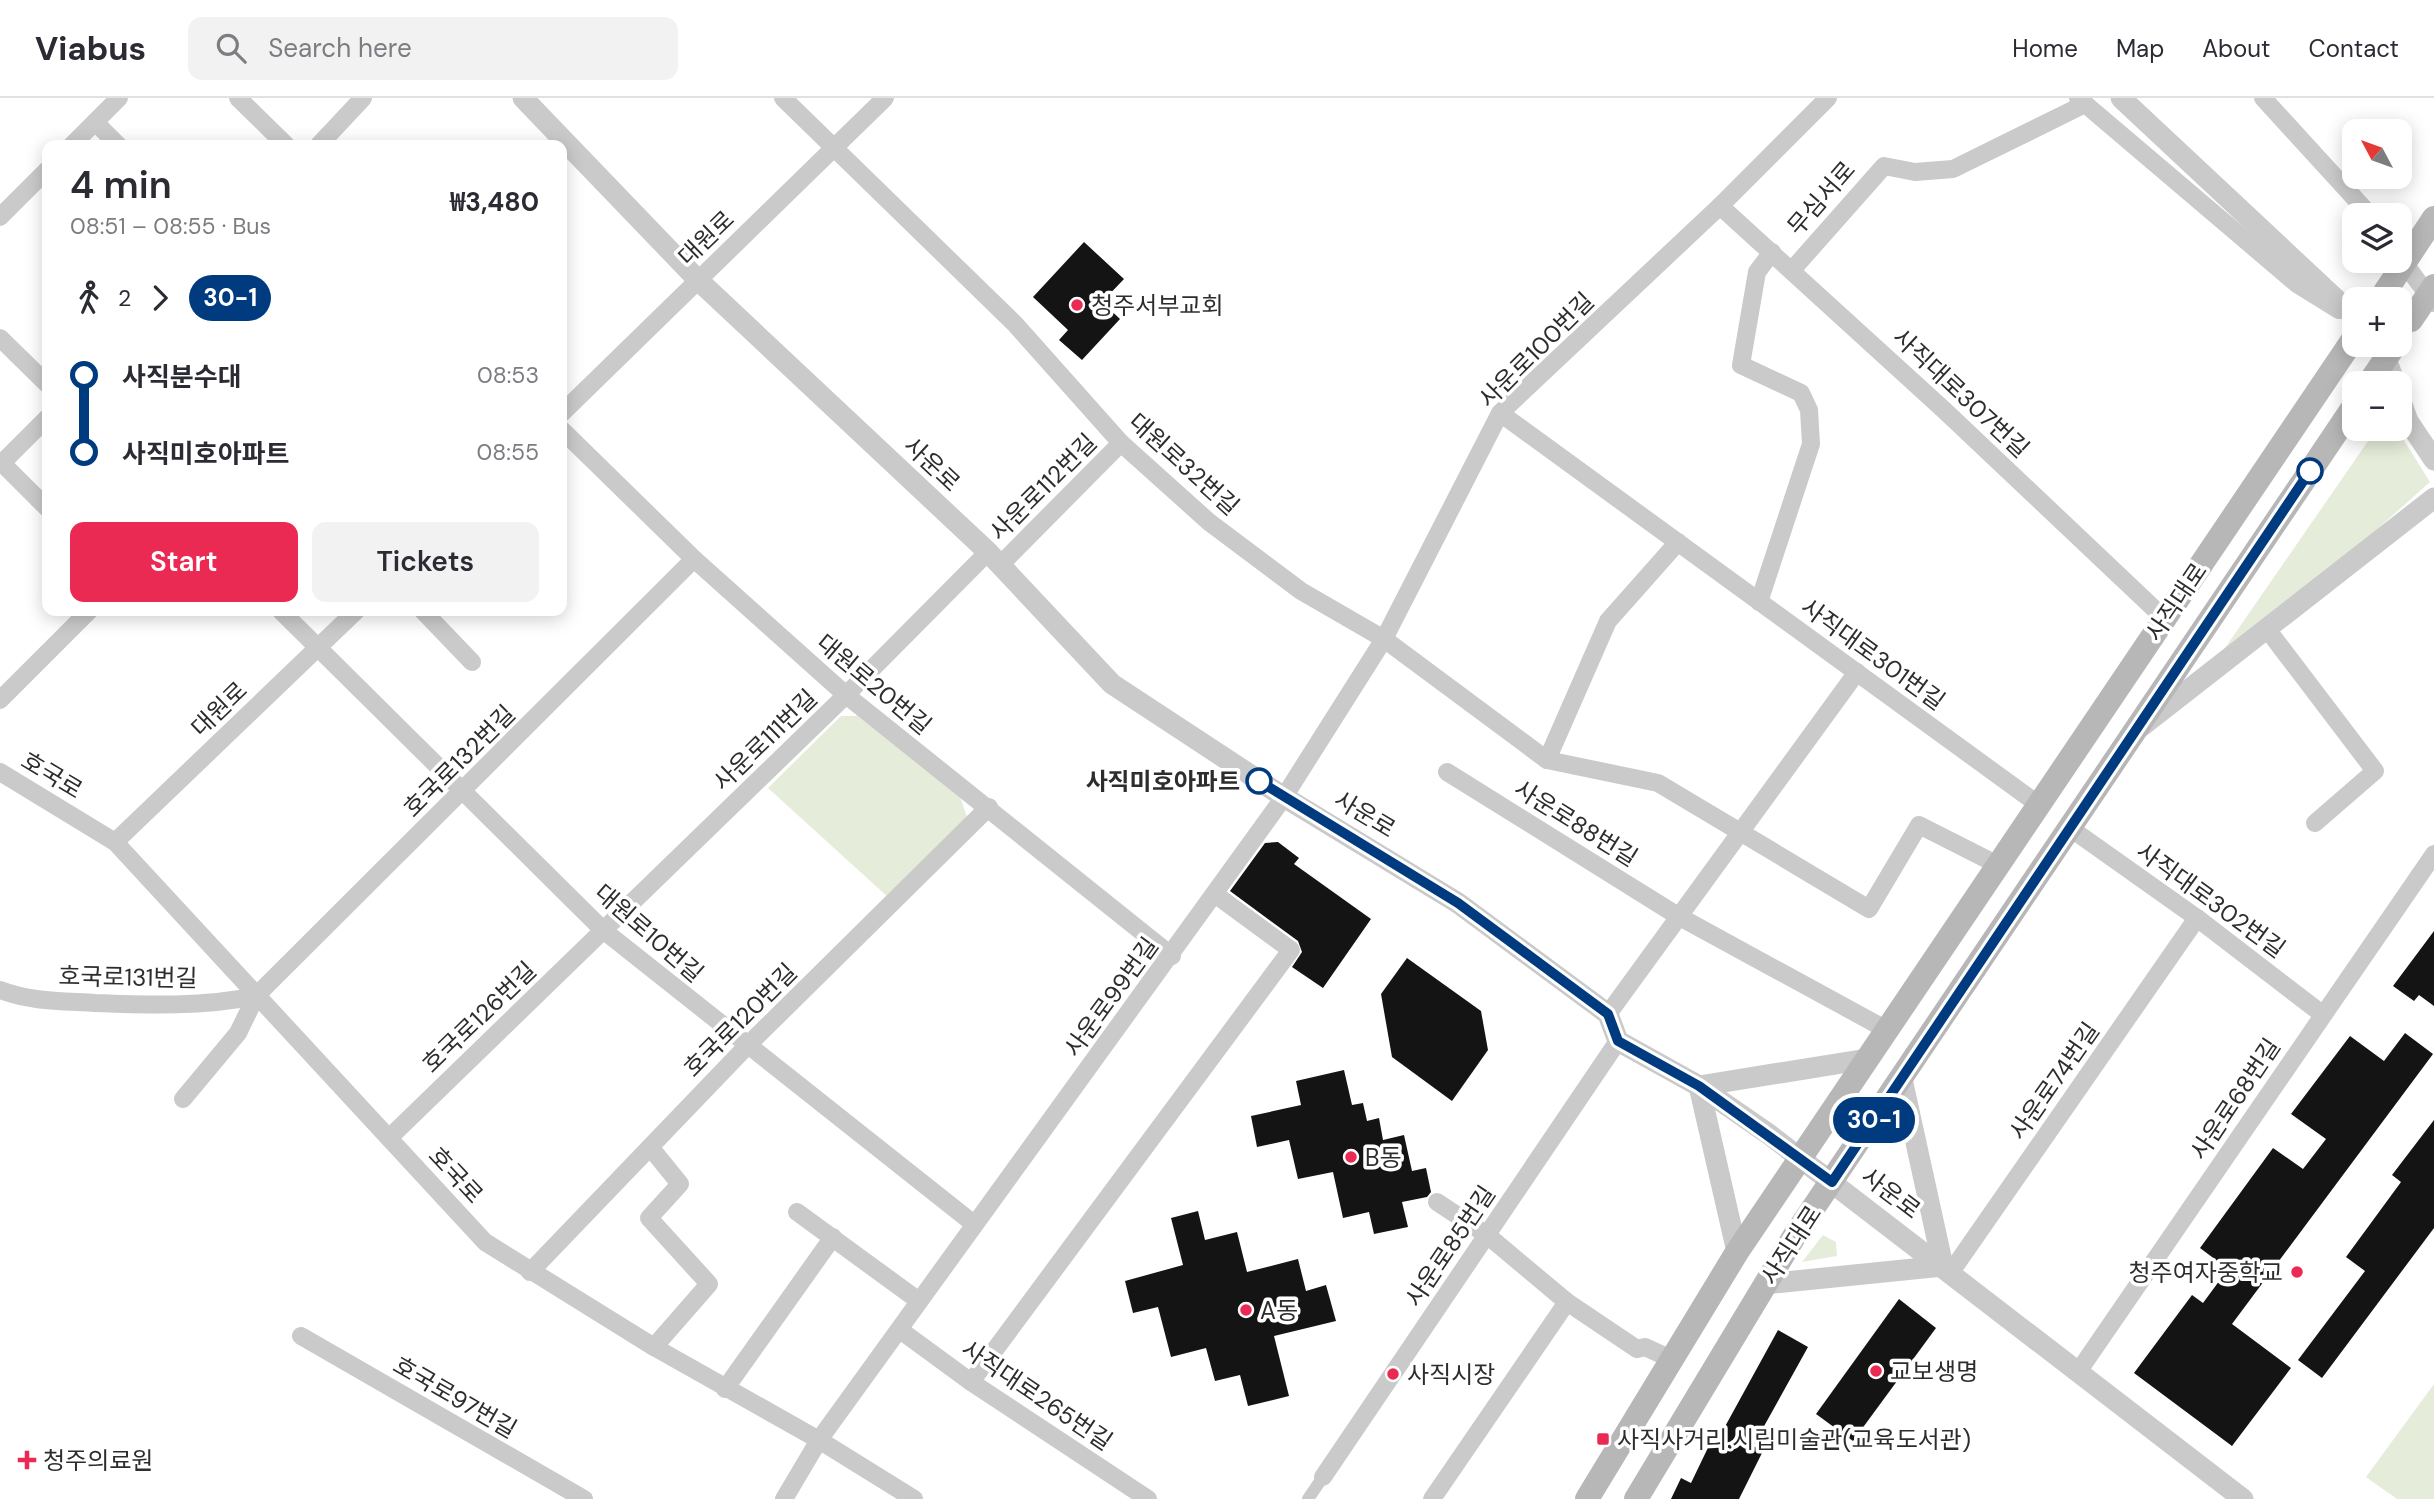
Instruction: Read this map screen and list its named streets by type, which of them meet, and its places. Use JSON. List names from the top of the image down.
{
  "streets": {
    "main road": ["사직대로"],
    "street": [
      "무심서로",
      "대원로",
      "사운로100번길",
      "사직대로307번길",
      "사운로",
      "대원로32번길",
      "사운로112번길",
      "사직대로301번길",
      "대원로20번길",
      "사운로111번길",
      "호국로132번길",
      "호국로",
      "사운로88번길",
      "사직대로302번길",
      "대원로10번길",
      "호국로131번길",
      "사운로99번길",
      "호국로126번길",
      "호국로120번길",
      "사운로74번길",
      "사운로68번길",
      "사운로85번길",
      "사직대로265번길",
      "호국로97번길"
    ]
  },
  "crossings": [
    ["무심서로", "사직대로307번길"],
    ["대원로", "사운로"],
    ["대원로", "대원로32번길"],
    ["대원로", "호국로"],
    ["대원로", "대원로10번길"],
    ["사운로100번길", "사직대로307번길"],
    ["사운로100번길", "사운로"],
    ["사운로100번길", "대원로32번길"],
    ["사운로100번길", "사직대로301번길"],
    ["사운로100번길", "사운로99번길"],
    ["사직대로307번길", "사직대로"],
    ["사운로", "사운로112번길"],
    ["사운로", "사직대로"],
    ["사운로", "사운로111번길"],
    ["사운로", "사운로99번길"],
    ["사운로", "사운로74번길"],
    ["사운로", "사운로68번길"],
    ["사운로", "사운로85번길"],
    ["대원로32번길", "사운로112번길"],
    ["사운로112번길", "사운로111번길"],
    ["사직대로", "사직대로301번길"],
    ["사직대로", "사직대로302번길"],
    ["대원로20번길", "사운로111번길"],
    ["대원로20번길", "호국로132번길"],
    ["대원로20번길", "사운로99번길"],
    ["대원로20번길", "호국로120번길"],
    ["사운로111번길", "대원로10번길"],
    ["사운로111번길", "호국로126번길"],
    ["호국로132번길", "호국로"],
    ["호국로132번길", "대원로10번길"],
    ["호국로132번길", "호국로131번길"],
    ["호국로", "호국로131번길"],
    ["호국로", "사운로99번길"],
    ["호국로", "호국로126번길"],
    ["호국로", "호국로120번길"],
    ["사직대로302번길", "사운로74번길"],
    ["사직대로302번길", "사운로68번길"],
    ["대원로10번길", "사운로99번길"],
    ["대원로10번길", "호국로126번길"],
    ["대원로10번길", "호국로120번길"],
    ["사운로99번길", "사직대로265번길"]
  ],
  "places": {
    "other": [
      "청주서부교회",
      "사직미호아파트",
      "B동",
      "청주여자중학교",
      "A동",
      "교보생명",
      "사직시장"
    ],
    "transit": ["사직사거리.시립미술관(교육도서관)"],
    "health": ["청주의료원"]
  },
  "lines": ["bus line 30-1"],
  "north": "top left",
  "page": {
    "header": "Viabus",
    "search": "Search here",
    "nav": [
      "Home",
      "Map",
      "About",
      "Contact"
    ],
    "on_map": "30-1",
    "map_buttons": ["+", "−"],
    "heading": ["4 min", "08:51 – 08:55 · Bus", "₩3,480"],
    "legs": ["2", "30-1"],
    "list": [
      {
        "name": "사직분수대",
        "value": "08:53"
      },
      {
        "name": "사직미호아파트",
        "value": "08:55"
      }
    ],
    "buttons": ["Start", "Tickets"]
  }
}
